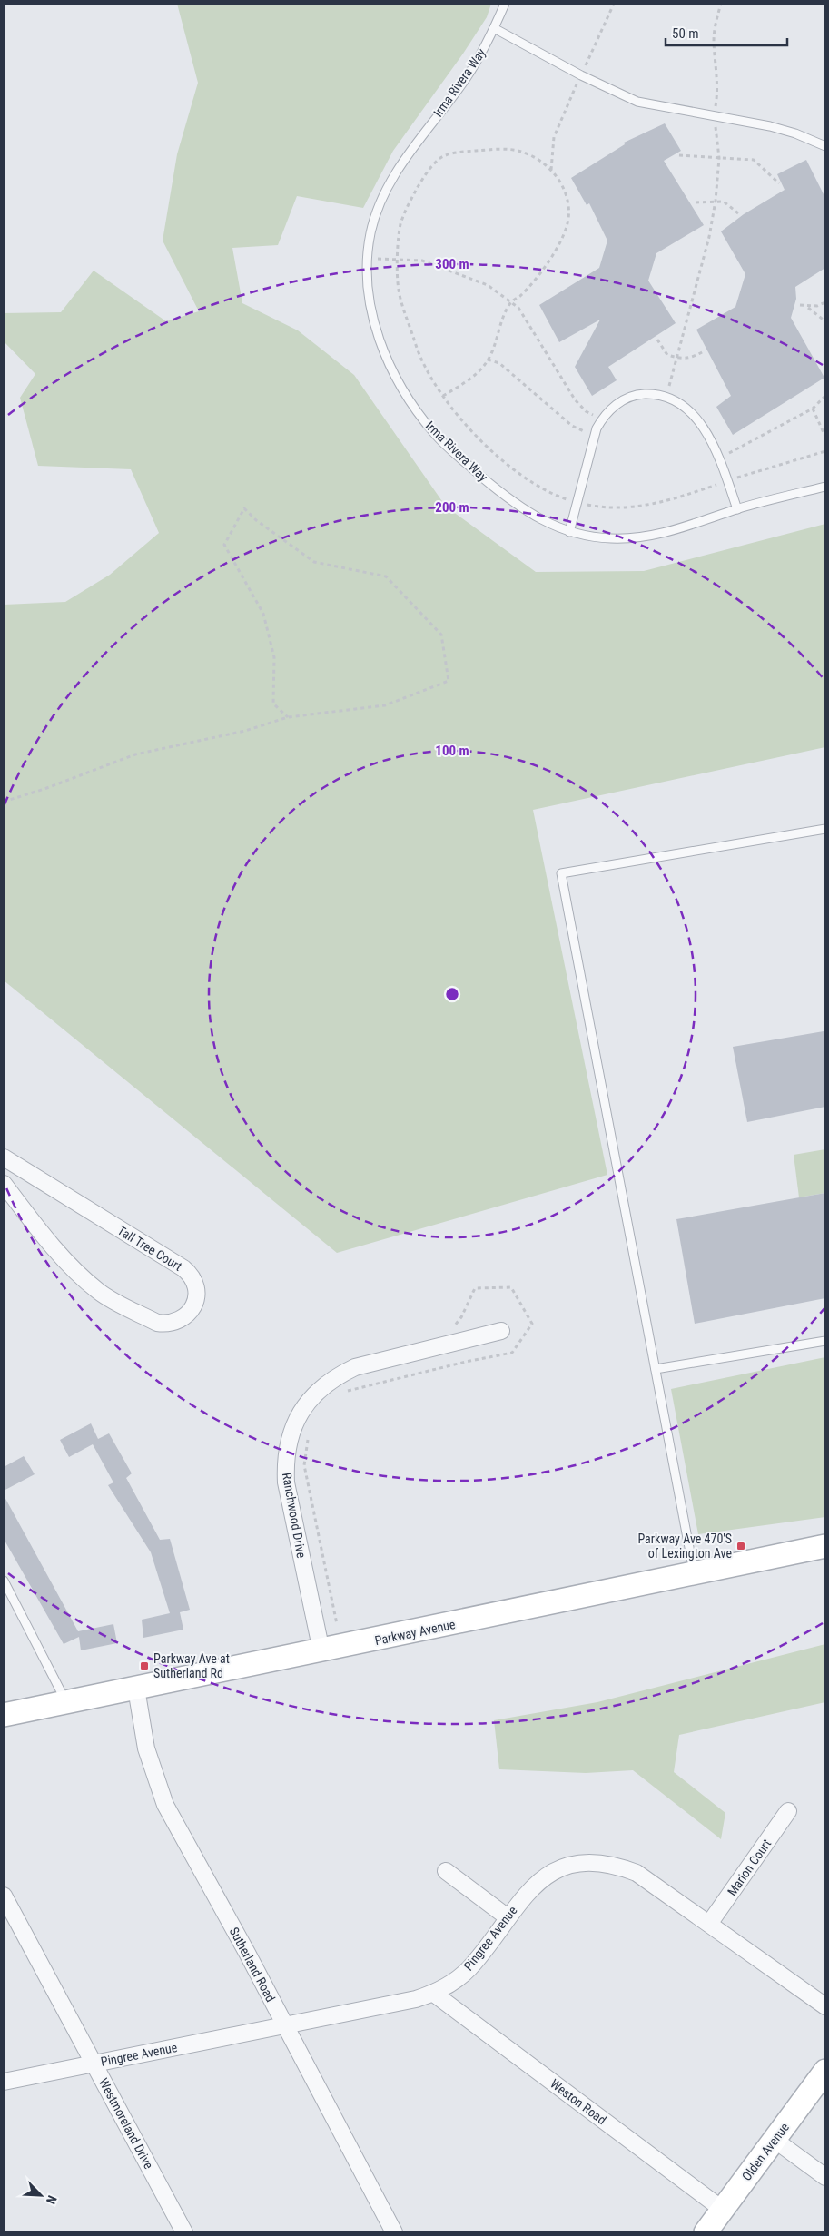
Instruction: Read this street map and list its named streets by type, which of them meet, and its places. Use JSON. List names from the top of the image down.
{
  "streets": {
    "main road": ["Parkway Avenue", "Olden Avenue"],
    "street": [
      "Tall Tree Court",
      "Ranchwood Drive",
      "Marion Court",
      "Pingree Avenue",
      "Sutherland Road",
      "Weston Road",
      "Westmoreland Drive"
    ],
    "lane": ["Irma Rivera Way"]
  },
  "crossings": [
    ["Ranchwood Drive", "Parkway Avenue"],
    ["Parkway Avenue", "Sutherland Road"],
    ["Marion Court", "Pingree Avenue"],
    ["Pingree Avenue", "Sutherland Road"],
    ["Pingree Avenue", "Weston Road"],
    ["Pingree Avenue", "Westmoreland Drive"],
    ["Weston Road", "Olden Avenue"]
  ],
  "places": {
    "transit": ["Parkway Ave 470'S of Lexington Ave", "Parkway Ave at Sutherland Rd"]
  },
  "scale_bar": "50 m",
  "north": "bottom right",
  "rings": ["300 m", "200 m", "100 m"]
}
